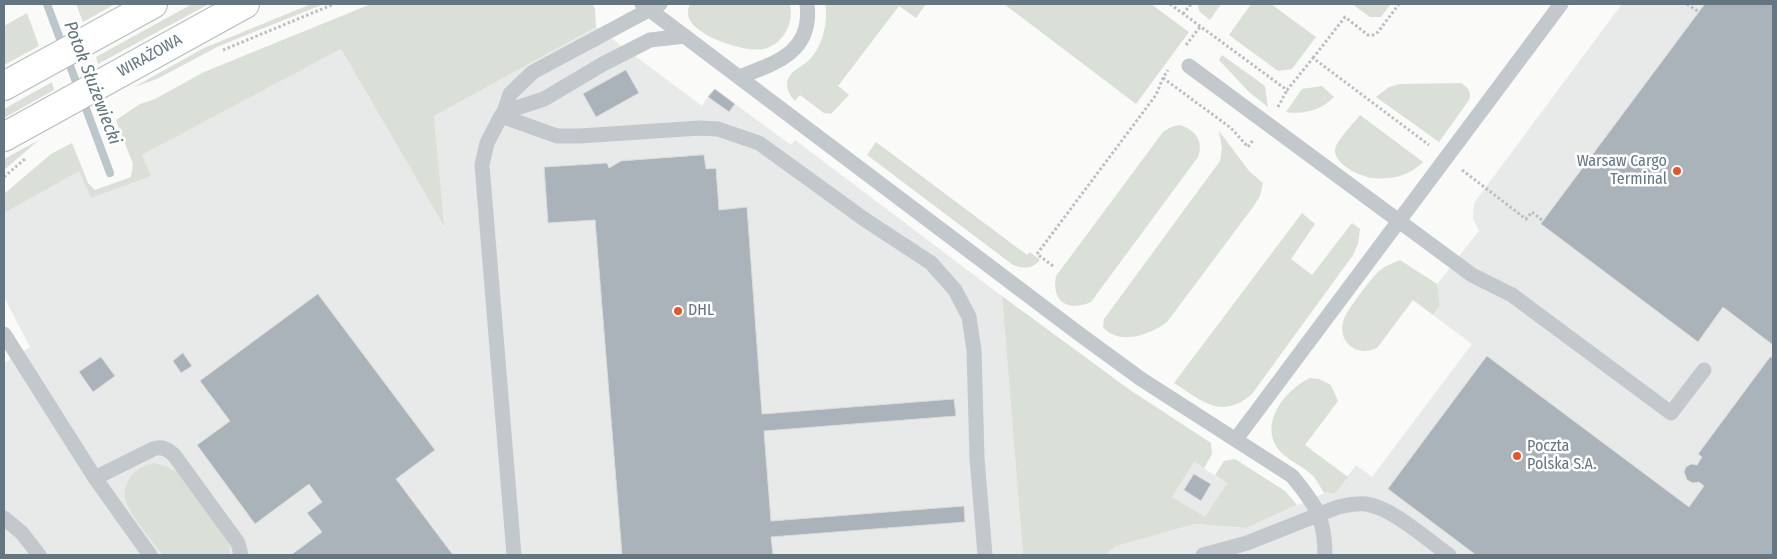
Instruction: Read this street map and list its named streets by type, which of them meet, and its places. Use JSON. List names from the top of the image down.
{
  "streets": {
    "main road": ["WIRAŻOWA"]
  },
  "water": ["Potok Służewiecki"],
  "places": ["Warsaw Cargo Terminal", "DHL", "Poczta Polska S.A."]
}
